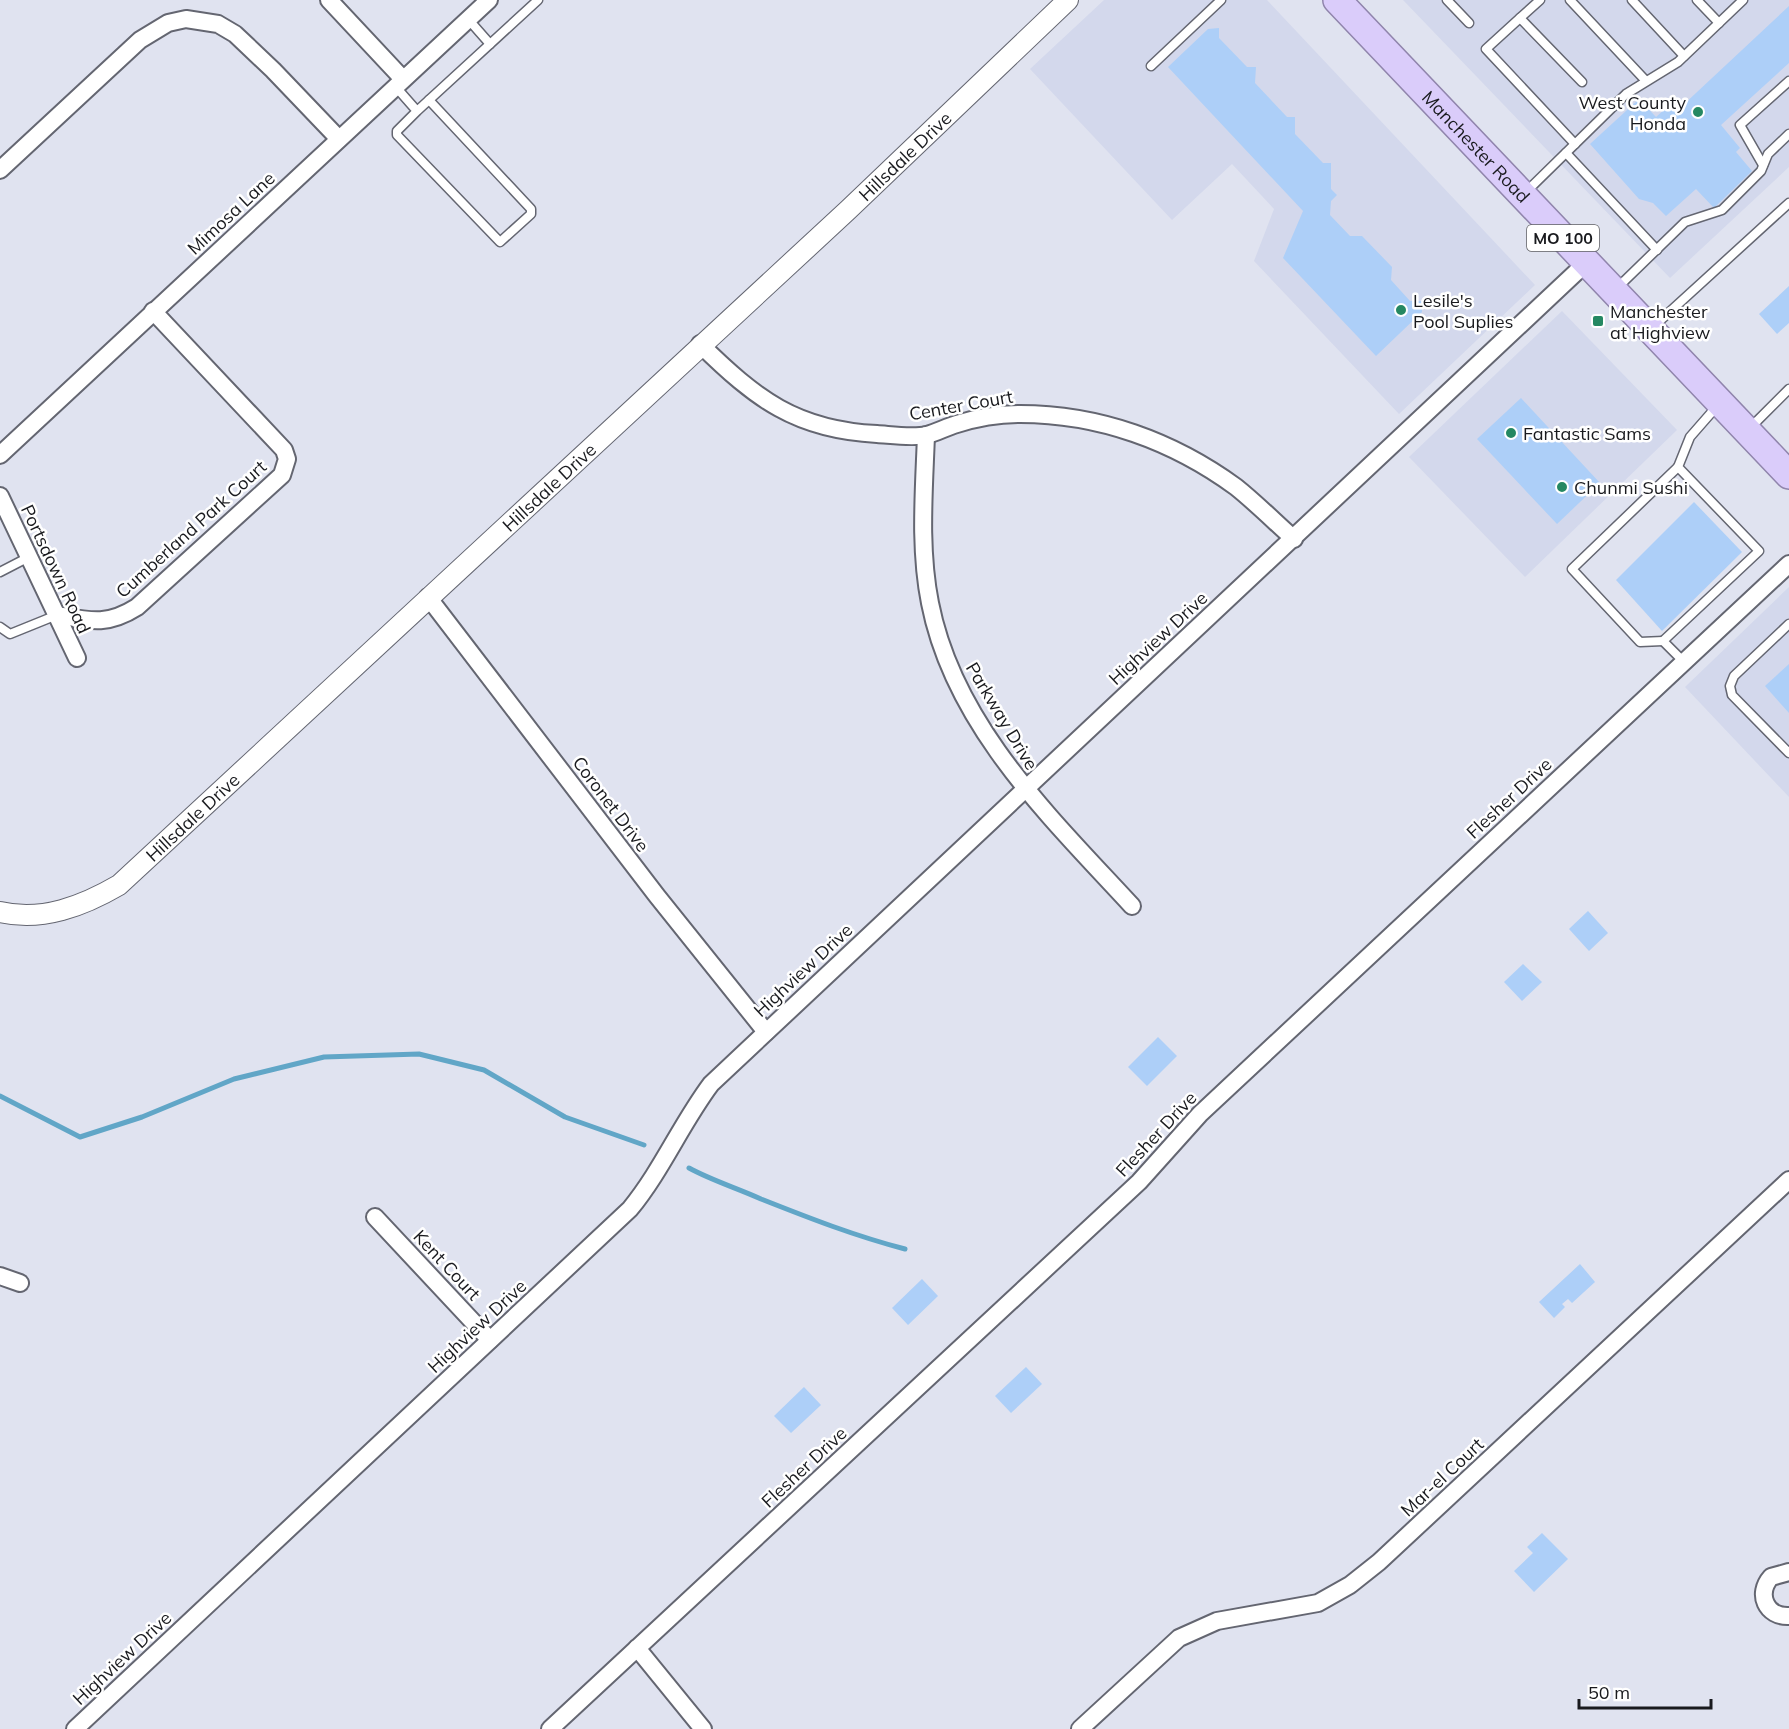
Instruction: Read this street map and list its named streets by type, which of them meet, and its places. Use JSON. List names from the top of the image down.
{
  "streets": {
    "highway": ["Manchester Road", "MO 100"],
    "street": [
      "Hillsdale Drive",
      "Mimosa Lane",
      "Center Court",
      "Cumberland Park Court",
      "Portsdown Road",
      "Highview Drive",
      "Parkway Drive",
      "Flesher Drive",
      "Coronet Drive",
      "Kent Court",
      "Mar-el Court"
    ]
  },
  "crossings": [
    ["Manchester Road", "Highview Drive"],
    ["Hillsdale Drive", "Center Court"],
    ["Hillsdale Drive", "Coronet Drive"],
    ["Mimosa Lane", "Cumberland Park Court"],
    ["Center Court", "Highview Drive"],
    ["Center Court", "Parkway Drive"],
    ["Cumberland Park Court", "Portsdown Road"],
    ["Highview Drive", "Parkway Drive"],
    ["Highview Drive", "Coronet Drive"],
    ["Highview Drive", "Kent Court"]
  ],
  "places": {
    "other": [
      "West County Honda",
      "Lesile's Pool Suplies",
      "Fantastic Sams",
      "Chunmi Sushi"
    ],
    "transit": ["Manchester at Highview"]
  },
  "scale_bar": "50 m"
}
